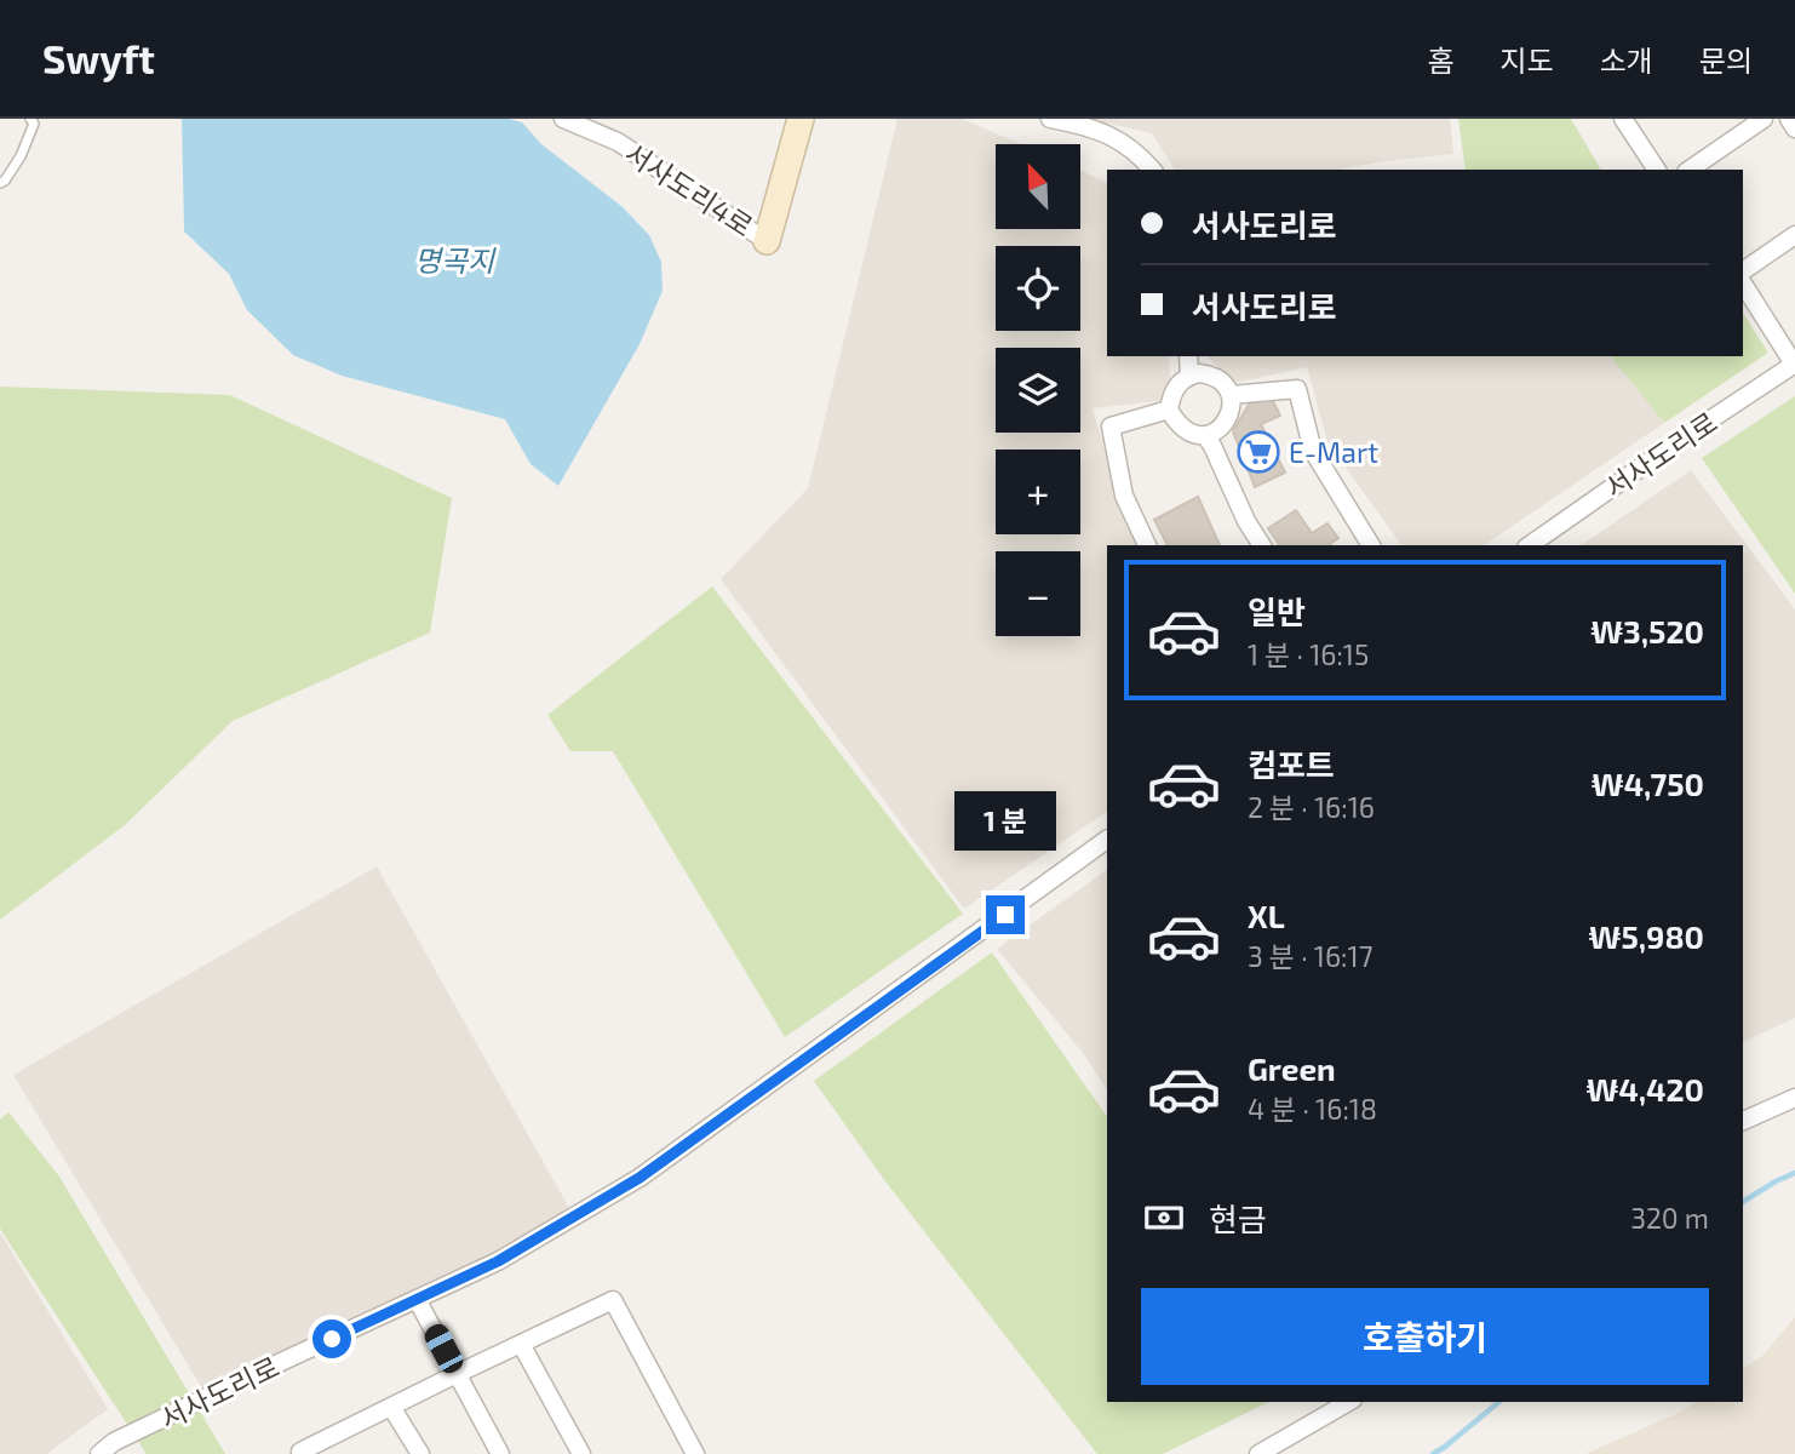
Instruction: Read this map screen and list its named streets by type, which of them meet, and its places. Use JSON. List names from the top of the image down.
{
  "streets": {
    "street": ["서사도리4로", "서사도리로"]
  },
  "water": ["명곡지"],
  "places": {
    "supermarket": ["E-Mart"]
  },
  "north": "top left",
  "page": {
    "header": "Swyft",
    "nav": [
      "홈",
      "지도",
      "소개",
      "문의"
    ],
    "map_buttons": ["+", "−"],
    "banner": ["서사도리로", "서사도리로"],
    "list": [
      {
        "name": "일반",
        "note": "1 분 · 16:15",
        "value": "₩3,520"
      },
      {
        "name": "컴포트",
        "note": "2 분 · 16:16",
        "value": "₩4,750"
      },
      {
        "name": "XL",
        "note": "3 분 · 16:17",
        "value": "₩5,980"
      },
      {
        "name": "Green",
        "note": "4 분 · 16:18",
        "value": "₩4,420"
      }
    ],
    "bubble": "1 분",
    "pay": ["현금", "320 m"],
    "buttons": "호출하기"
  }
}
